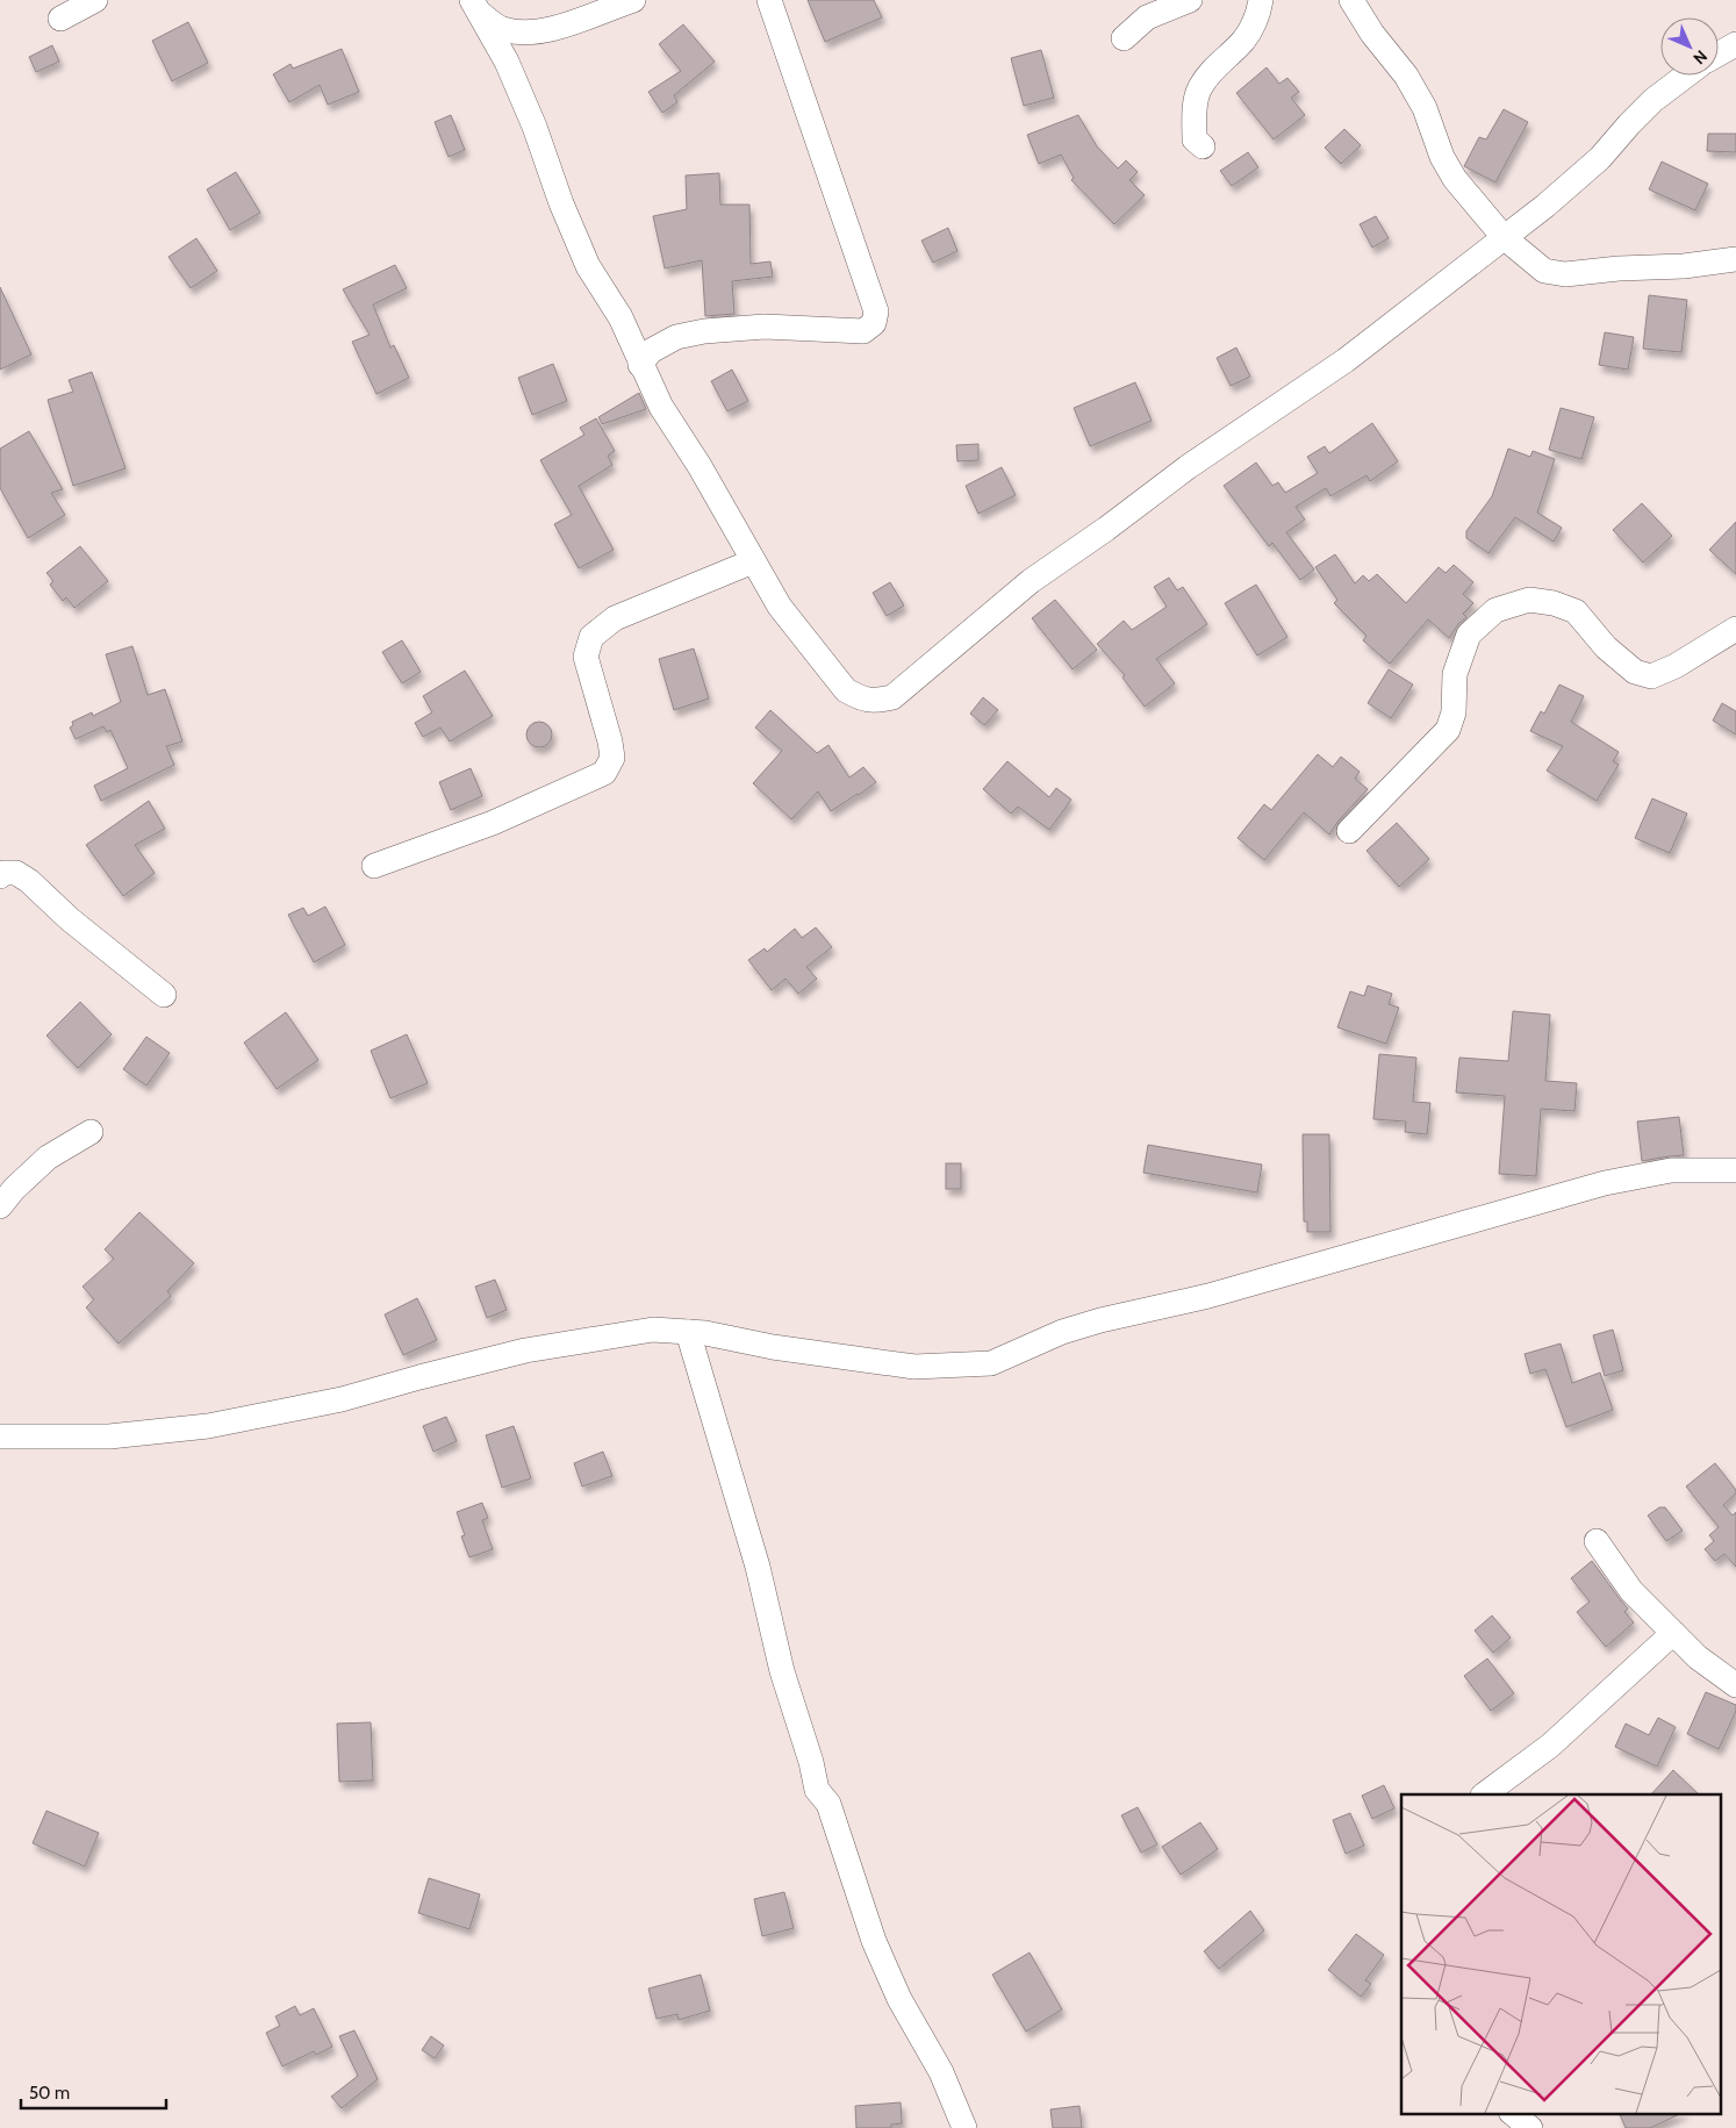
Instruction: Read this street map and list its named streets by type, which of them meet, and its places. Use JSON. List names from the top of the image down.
{
  "scale_bar": "50 m",
  "north": "bottom right"
}
